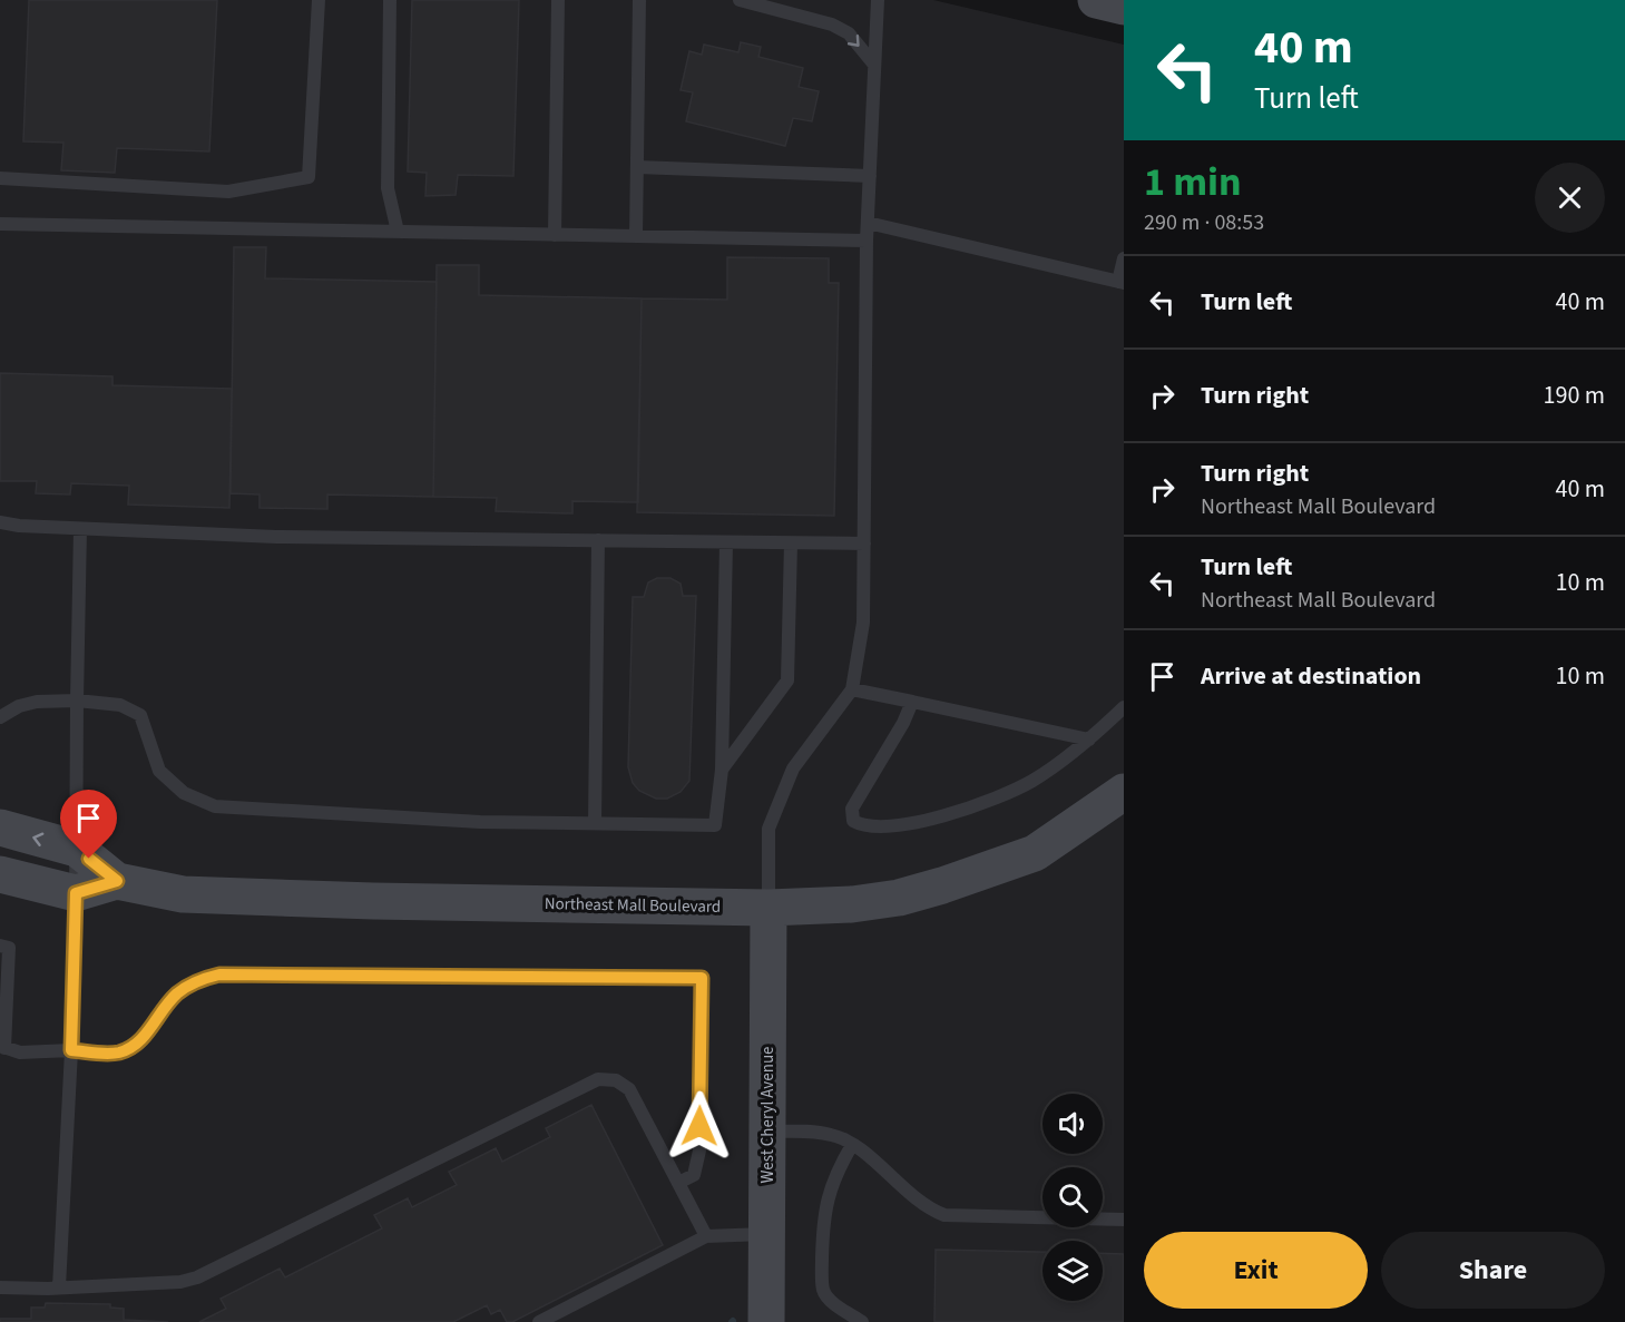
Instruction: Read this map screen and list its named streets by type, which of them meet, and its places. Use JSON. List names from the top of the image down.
{
  "streets": {
    "street": ["Northeast Mall Boulevard", "West Cheryl Avenue"]
  },
  "crossings": [
    ["Northeast Mall Boulevard", "West Cheryl Avenue"]
  ],
  "page": {
    "turn": ["40 m", "Turn left"],
    "heading": ["1 min", "290 m · 08:53"],
    "list": [
      {
        "name": "Turn left",
        "value": "40 m"
      },
      {
        "name": "Turn right",
        "value": "190 m"
      },
      {
        "name": "Turn right",
        "note": "Northeast Mall Boulevard",
        "value": "40 m"
      },
      {
        "name": "Turn left",
        "note": "Northeast Mall Boulevard",
        "value": "10 m"
      },
      {
        "name": "Arrive at destination",
        "value": "10 m"
      }
    ],
    "buttons": ["Exit", "Share"]
  }
}
